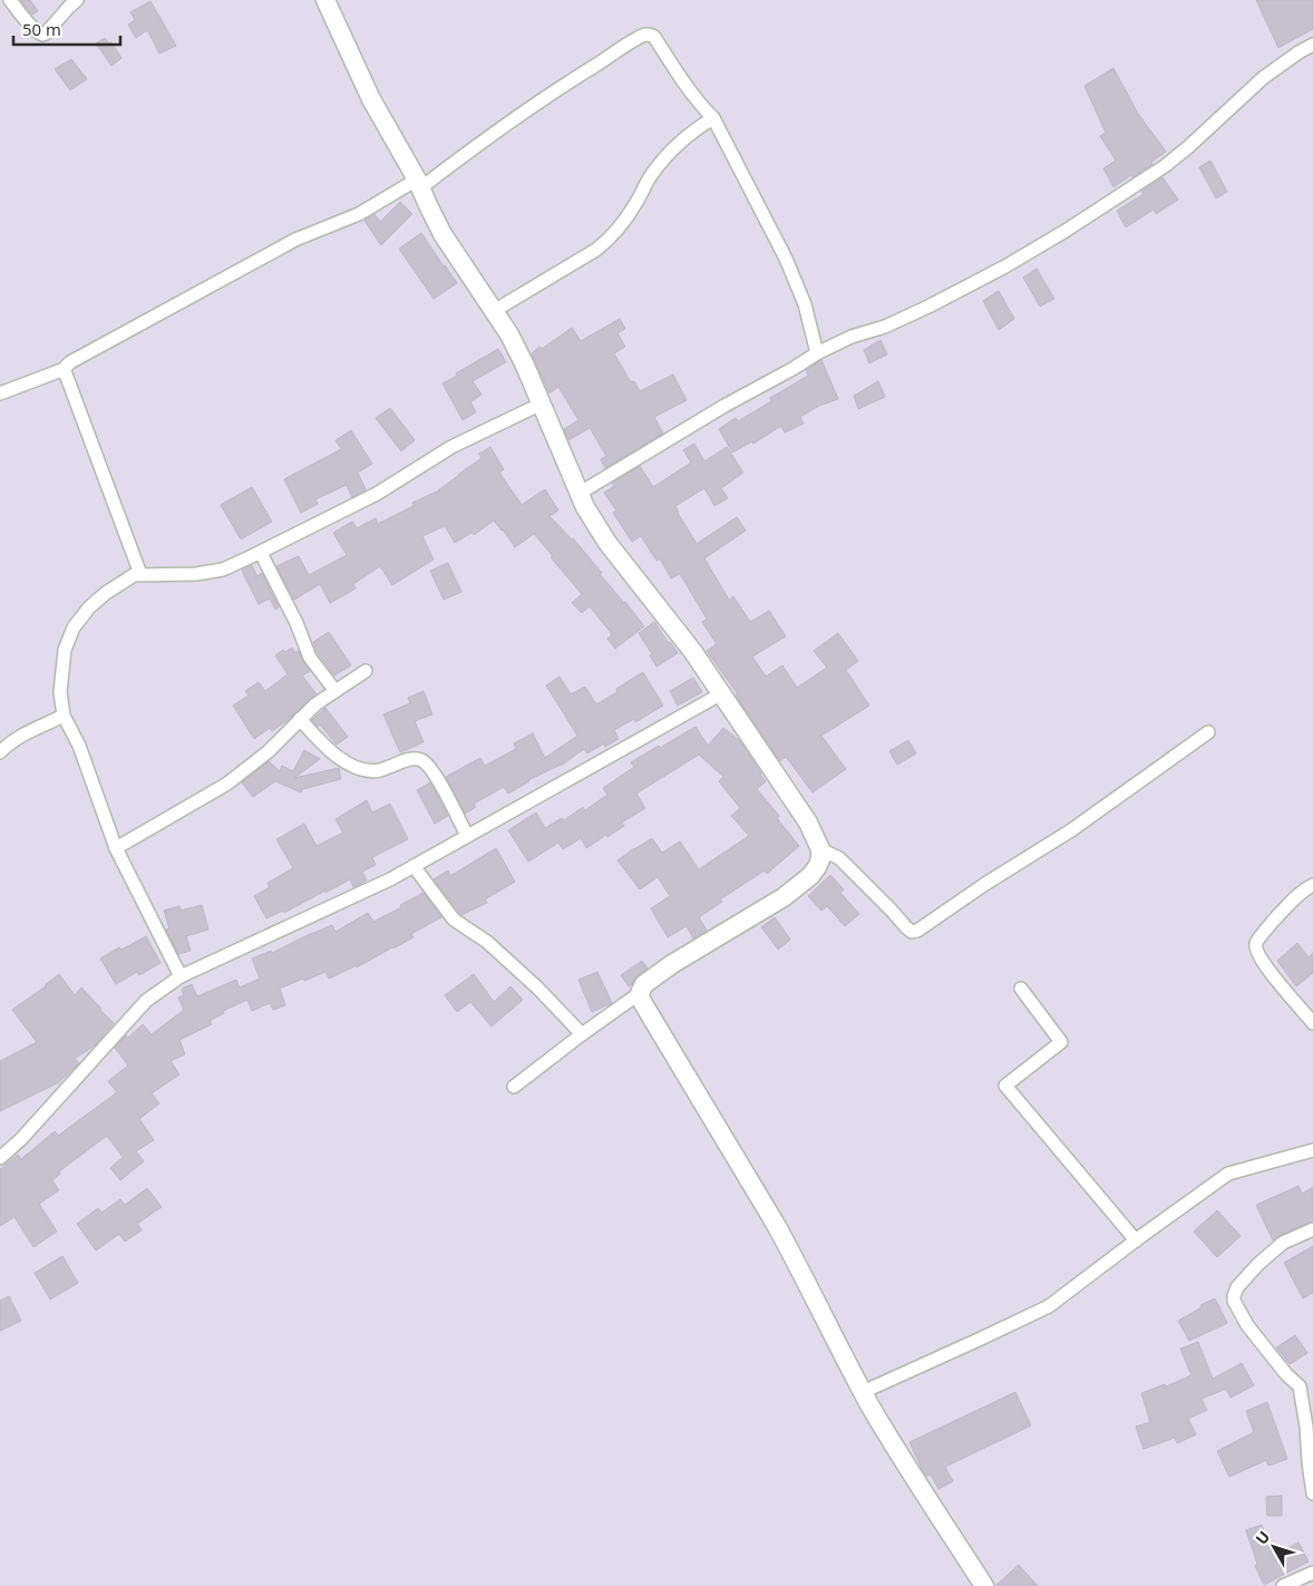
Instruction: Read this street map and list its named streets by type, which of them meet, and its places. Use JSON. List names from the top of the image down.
{
  "scale_bar": "50 m",
  "north": "top left"
}
